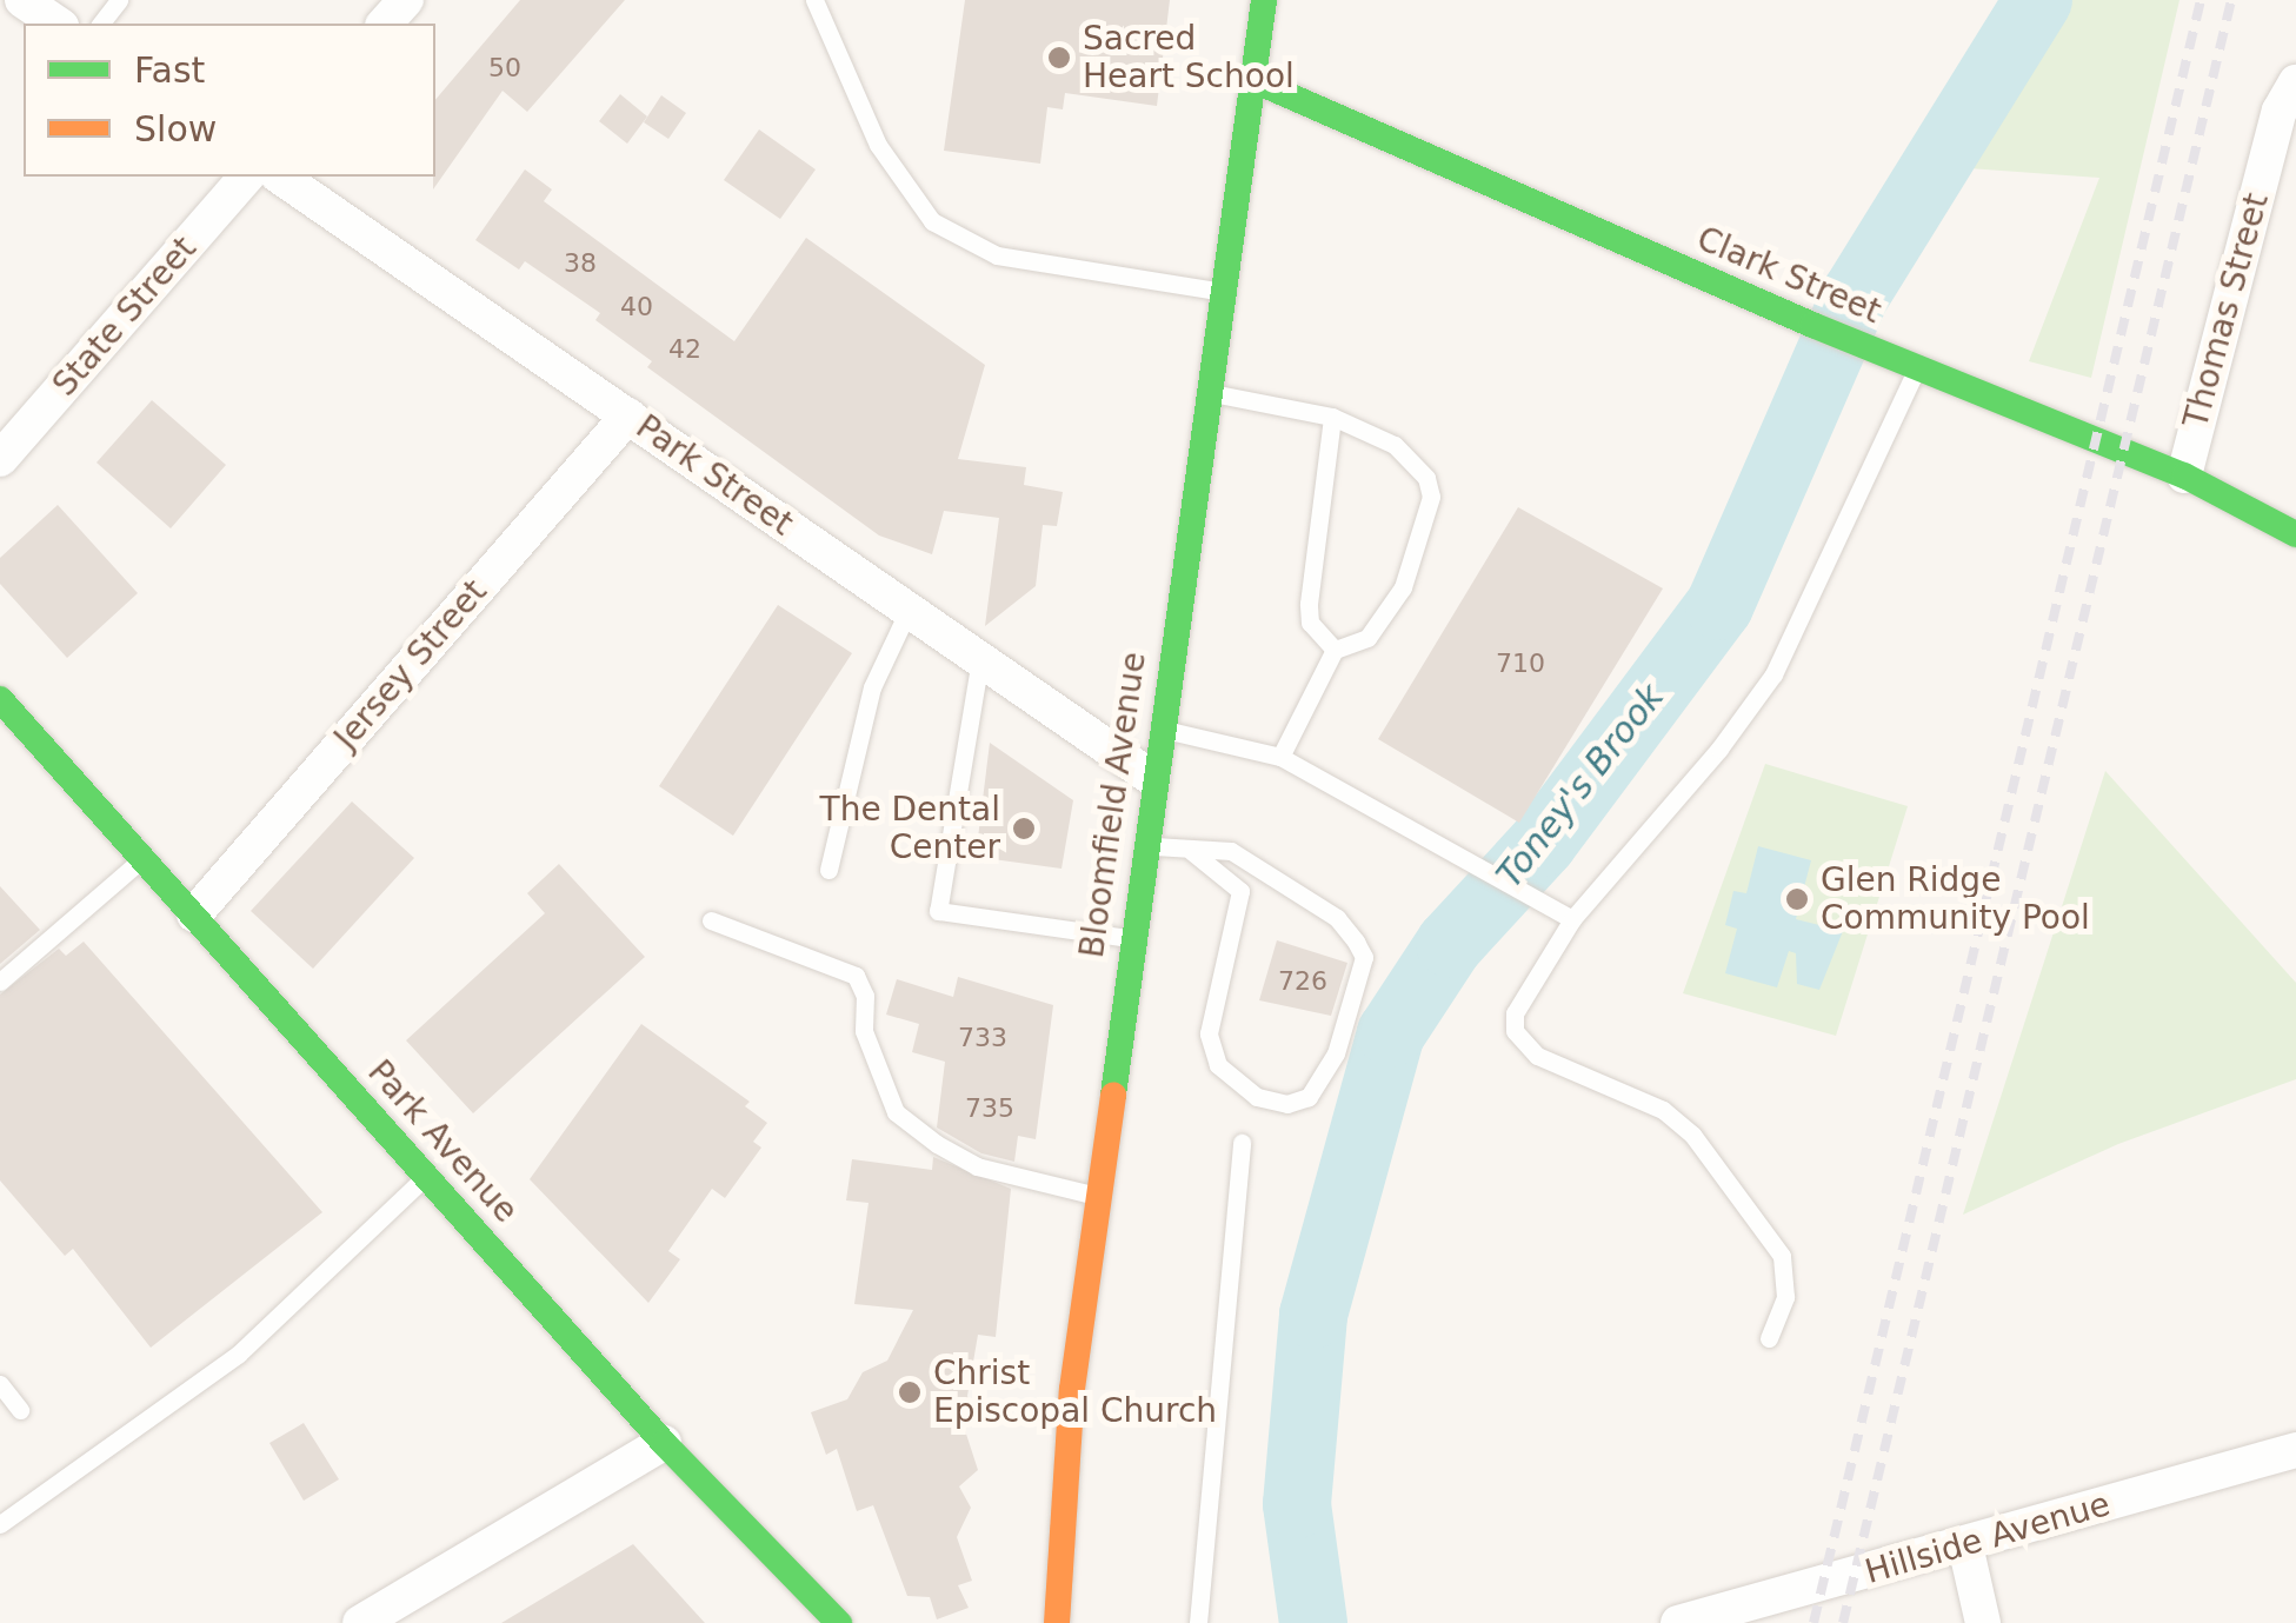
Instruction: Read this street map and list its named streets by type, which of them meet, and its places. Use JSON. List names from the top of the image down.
{
  "streets": {
    "street": [
      "Clark Street",
      "Thomas Street",
      "State Street",
      "Park Street",
      "Jersey Street",
      "Bloomfield Avenue",
      "Park Avenue",
      "Hillside Avenue"
    ]
  },
  "crossings": [
    ["Clark Street", "Thomas Street"],
    ["Clark Street", "Bloomfield Avenue"],
    ["Park Street", "Jersey Street"],
    ["Park Street", "Bloomfield Avenue"],
    ["Jersey Street", "Park Avenue"]
  ],
  "water": ["Toney's Brook"],
  "places": [
    "Sacred Heart School",
    "The Dental Center",
    "Glen Ridge Community Pool",
    "Christ Episcopal Church"
  ],
  "house_numbers": [
    "50",
    "38",
    "40",
    "42",
    "710",
    "726",
    "733",
    "735"
  ],
  "legend": ["Fast", "Slow"]
}
